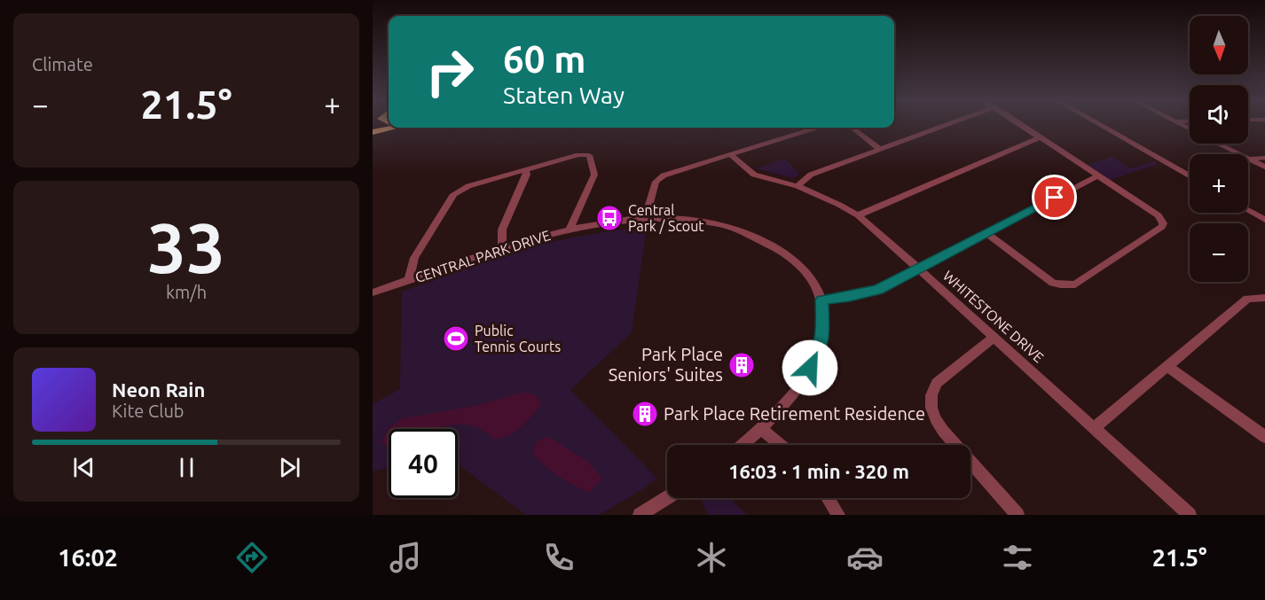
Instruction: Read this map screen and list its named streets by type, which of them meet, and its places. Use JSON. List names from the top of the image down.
{
  "streets": {
    "street": ["CENTRAL PARK DRIVE", "WHITESTONE DRIVE"]
  },
  "places": {
    "bus stop": ["Central Park / Scout"],
    "sports": ["Public Tennis Courts"],
    "building": ["Park Place Seniors' Suites", "Park Place Retirement Residence"]
  },
  "north": "bottom",
  "page": {
    "tile": [
      "Climate",
      ["33", "km/h"]
    ],
    "map_buttons": ["+", "−"],
    "turn": ["60 m", "Staten Way"],
    "heat": ["−", "21.5°", "+"],
    "song": ["Neon Rain", "Kite Club"],
    "limit": "40",
    "trip": "16:03 · 1 min · 320 m",
    "tabs": ["16:02", "21.5°"]
  }
}
